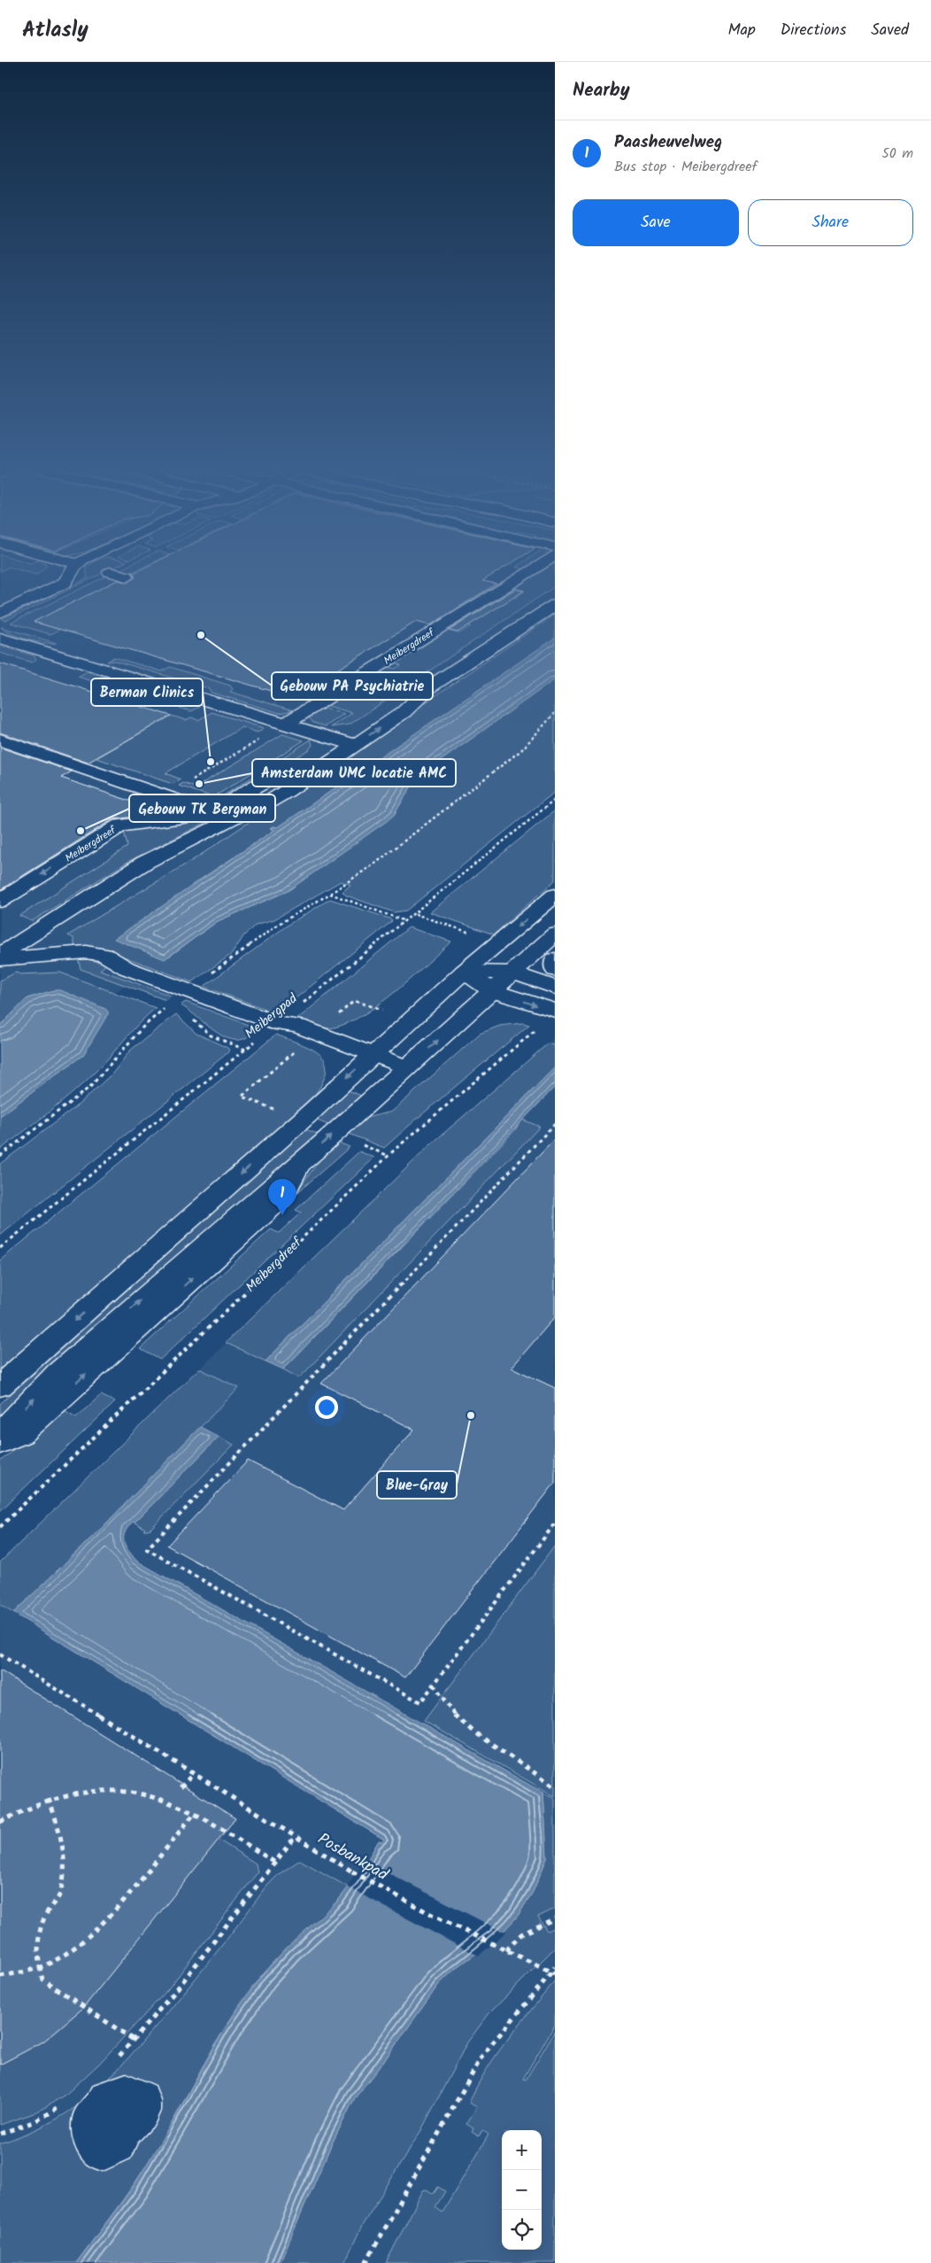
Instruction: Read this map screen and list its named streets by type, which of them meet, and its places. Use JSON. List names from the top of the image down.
{
  "streets": {
    "street": ["Meibergdreef"],
    "path": ["Meibergpad", "Posbankpad"]
  },
  "places": [
    "Gebouw PA Psychiatrie",
    "Berman Clinics",
    "Amsterdam UMC locatie AMC",
    "Gebouw TK Bergman",
    "Blue-Gray"
  ],
  "page": {
    "header": "Atlasly",
    "nav": ["Map", "Directions", "Saved"],
    "heading": "Nearby",
    "list": [
      {
        "mark": "1",
        "name": "Paasheuvelweg",
        "note": "Bus stop · Meibergdreef",
        "value": "50 m"
      }
    ],
    "buttons": ["Save", "Share"],
    "pins": "1",
    "map_buttons": ["+", "−"]
  }
}
